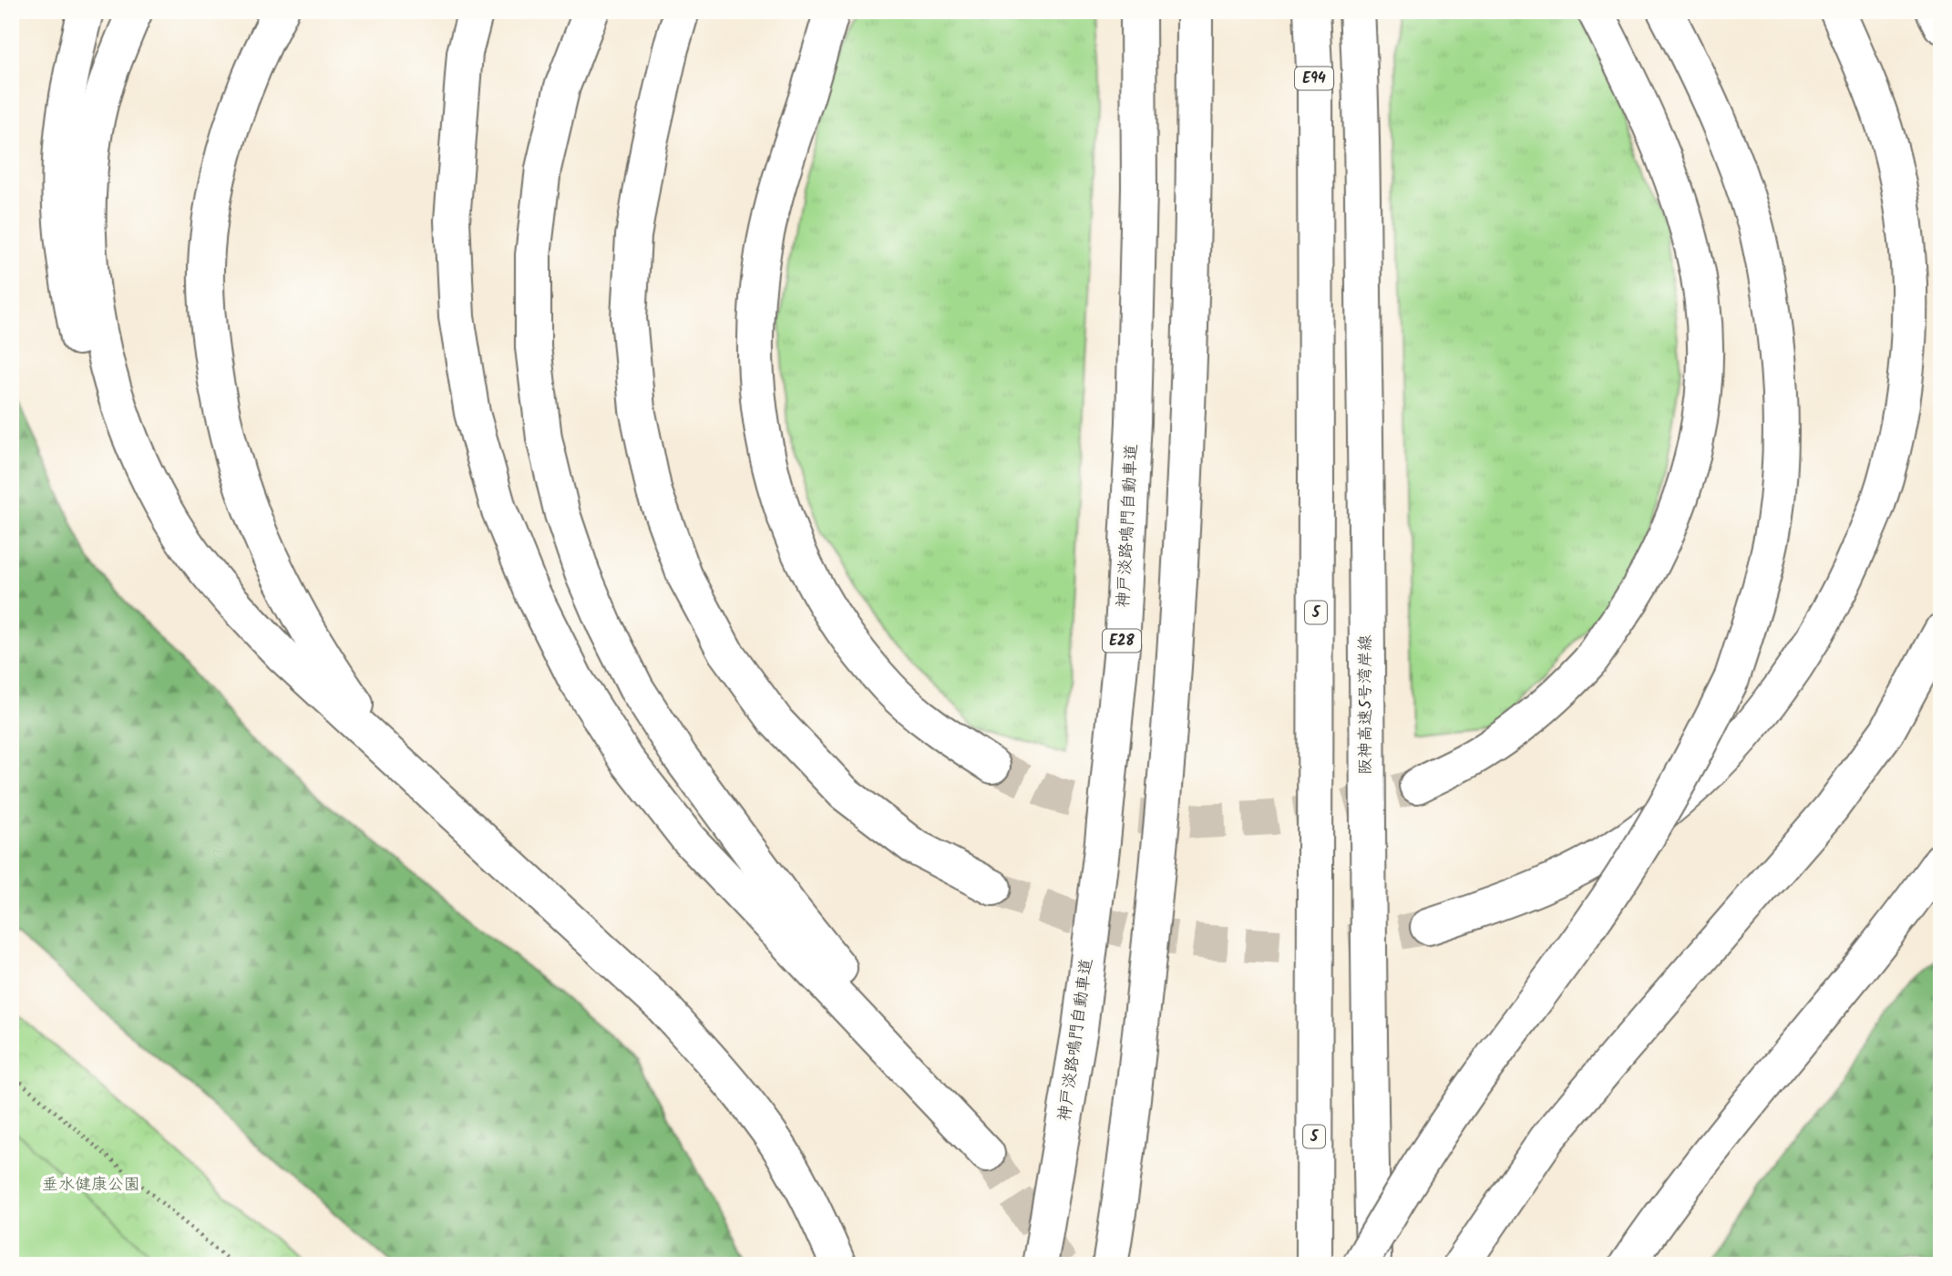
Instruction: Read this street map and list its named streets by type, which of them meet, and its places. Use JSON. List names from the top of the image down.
{
  "streets": {
    "highway": [
      "E94",
      "神戸淡路鳴門自動車道",
      "5",
      "E28",
      "阪神高速5号湾岸線"
    ]
  },
  "crossings": [
    ["E94", "5"]
  ],
  "parks": ["垂水健康公園"]
}
